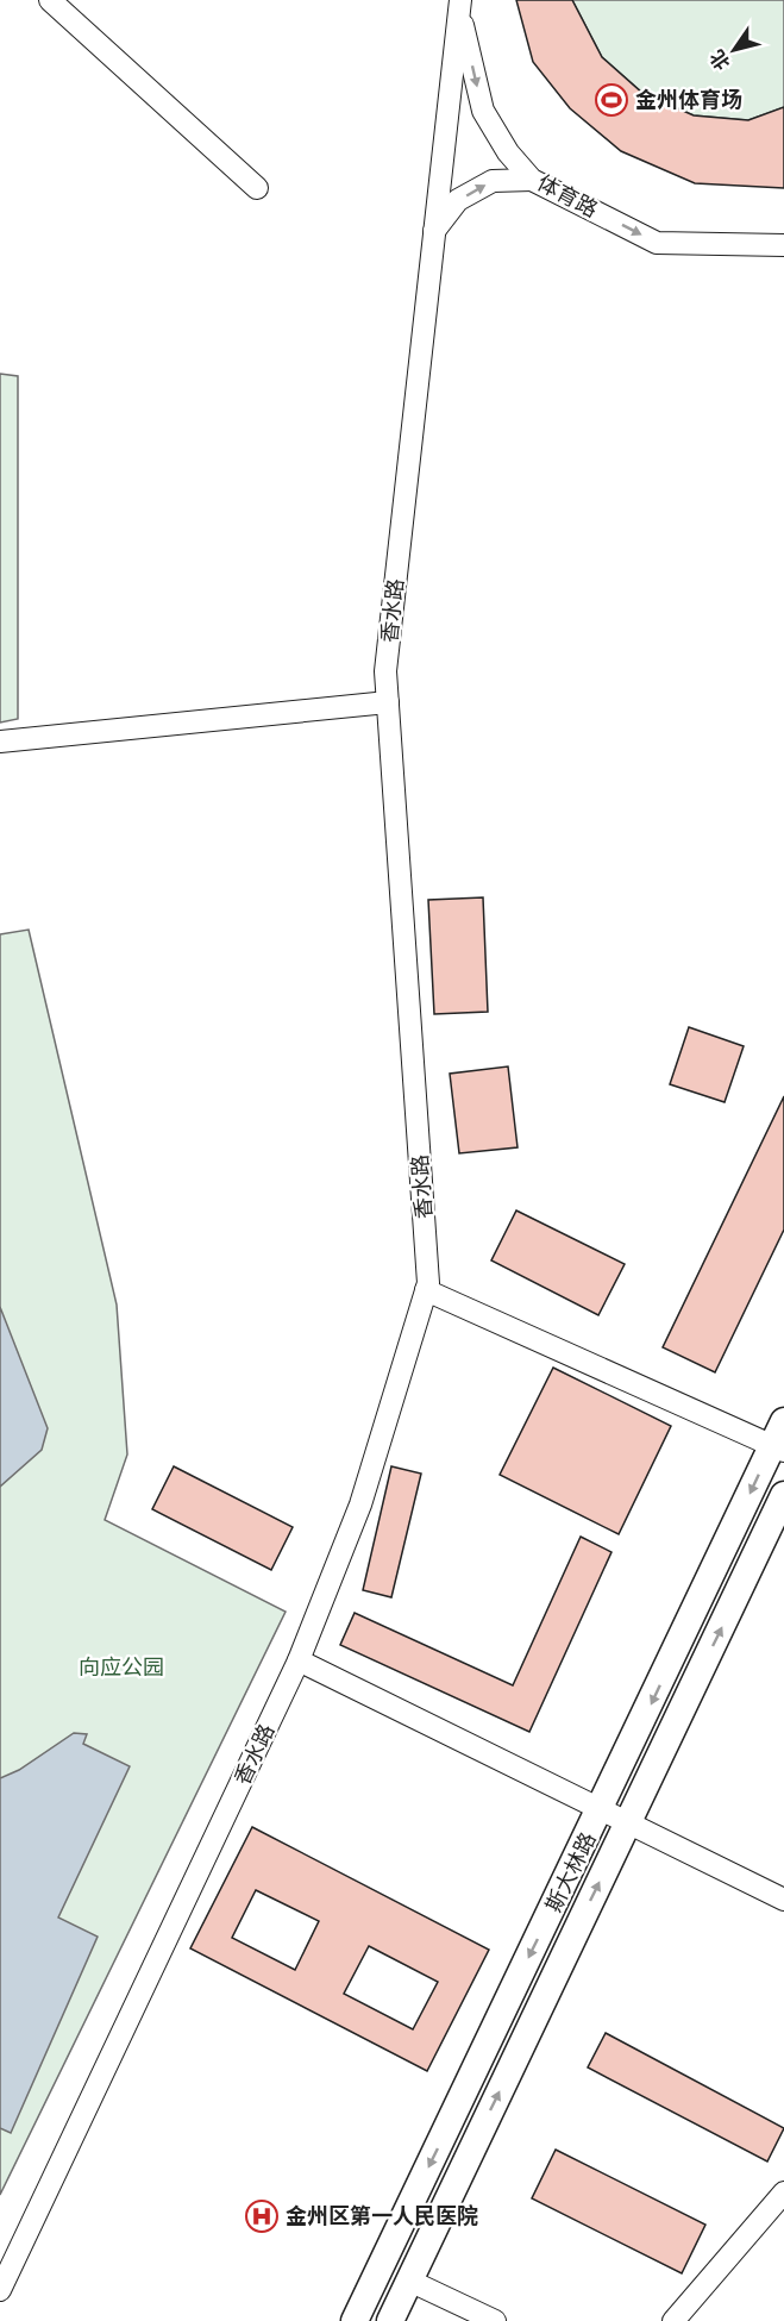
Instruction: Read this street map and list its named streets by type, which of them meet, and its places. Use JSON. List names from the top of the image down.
{
  "streets": {
    "main road": ["斯大林路"],
    "street": ["体育路", "香水路"]
  },
  "crossings": [
    ["体育路", "香水路"]
  ],
  "one_way": ["体育路"],
  "parks": ["向应公园"],
  "places": {
    "sports": ["金州体育场"],
    "hospital": ["金州区第一人民医院"]
  },
  "north": "bottom left"
}
